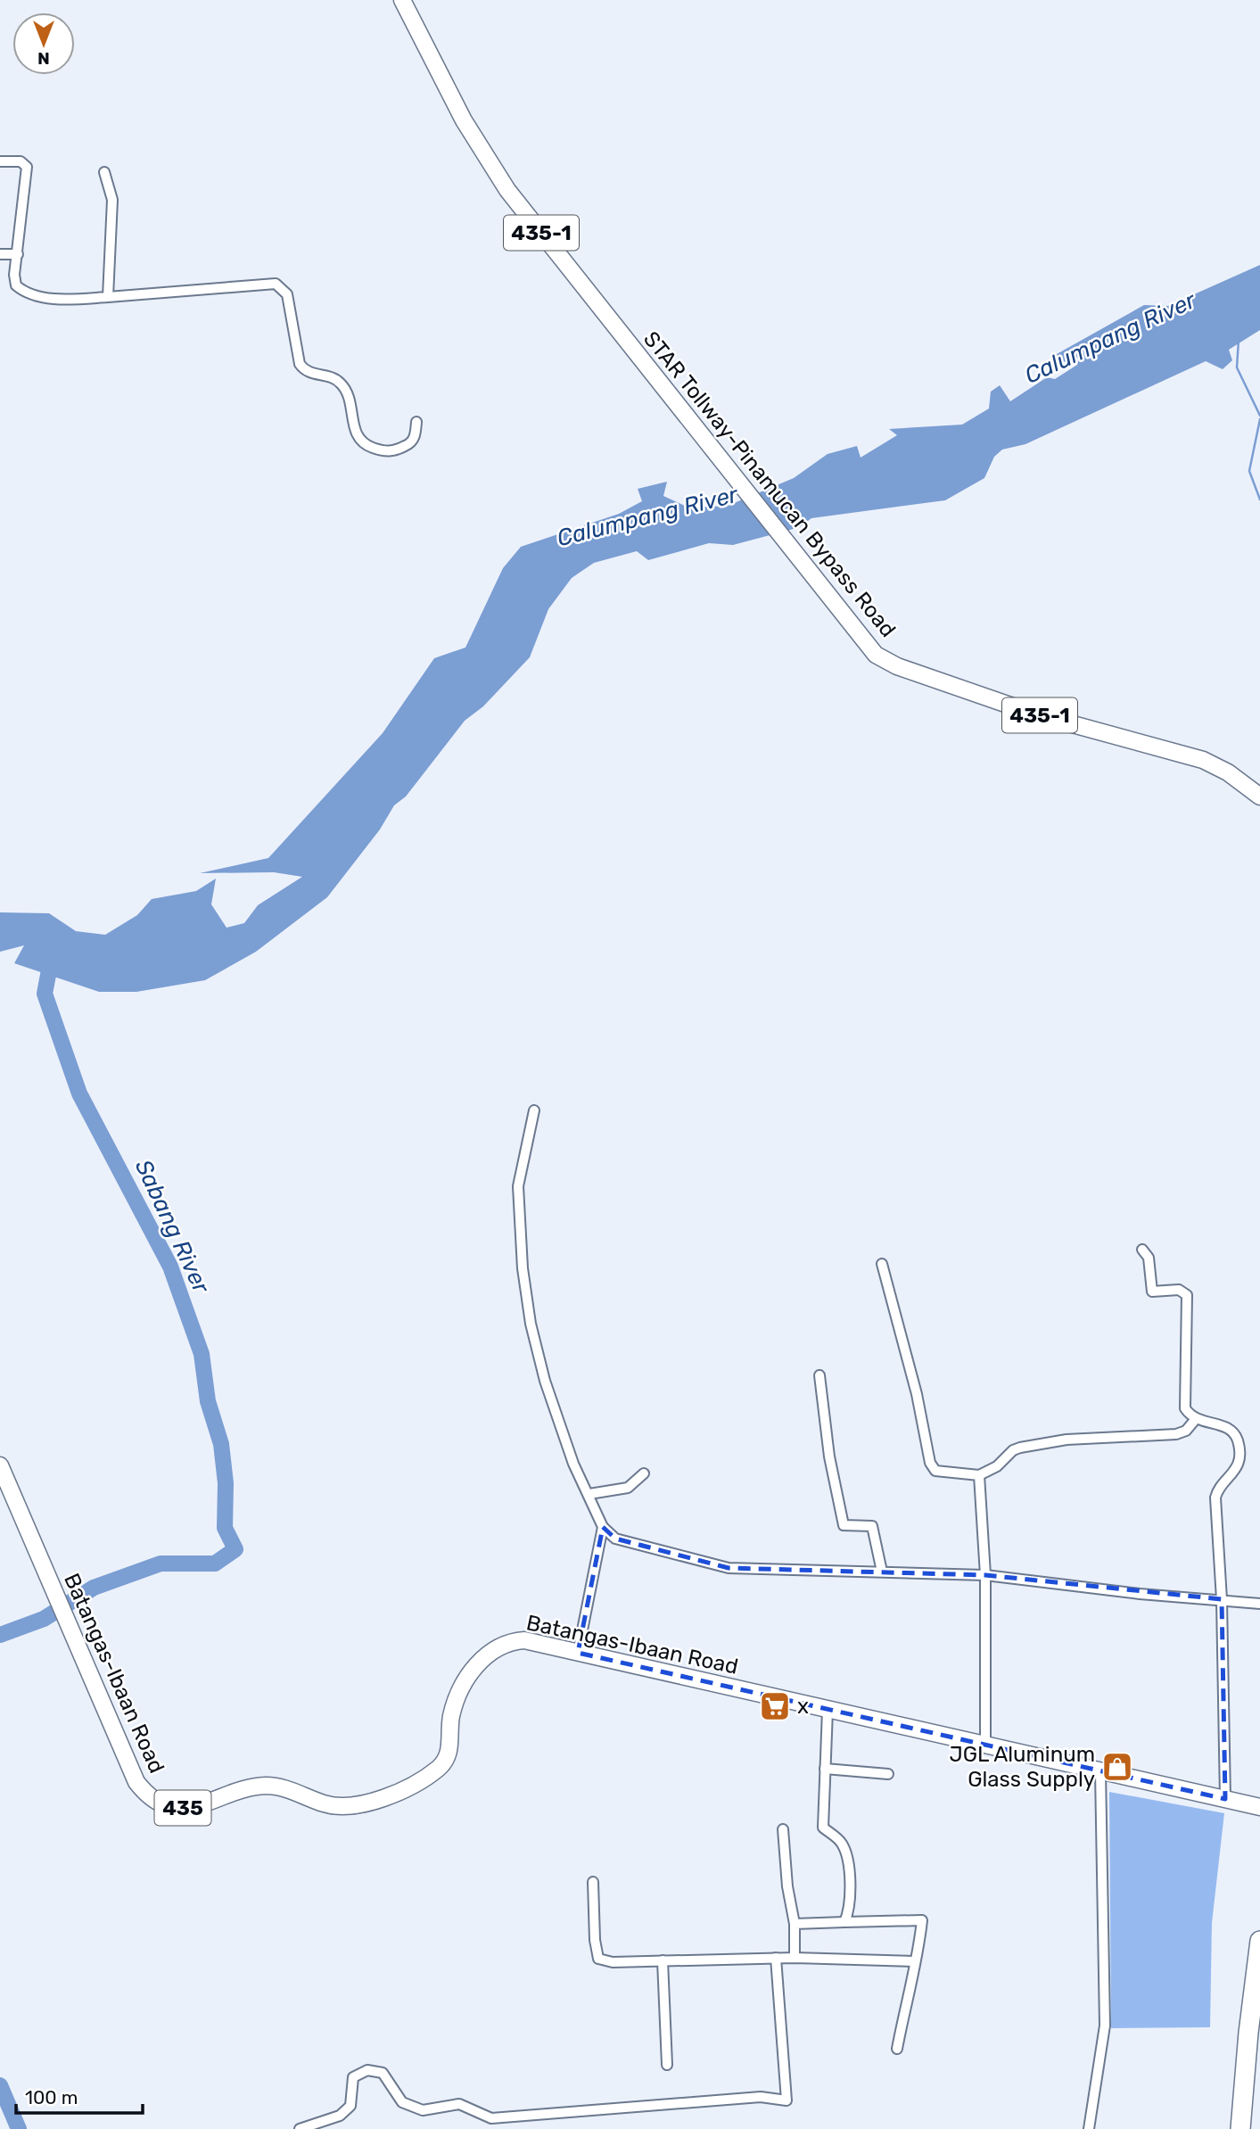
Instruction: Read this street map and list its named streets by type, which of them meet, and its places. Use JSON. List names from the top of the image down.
{
  "streets": {
    "main road": [
      "435-1",
      "STAR Tollway-Pinamucan Bypass Road",
      "Batangas-Ibaan Road",
      "435"
    ]
  },
  "water": ["Calumpang River", "Sabang River"],
  "places": {
    "supermarket": ["x"],
    "shop": ["JGL Aluminum Glass Supply"]
  },
  "scale_bar": "100 m",
  "north": "bottom"
}
